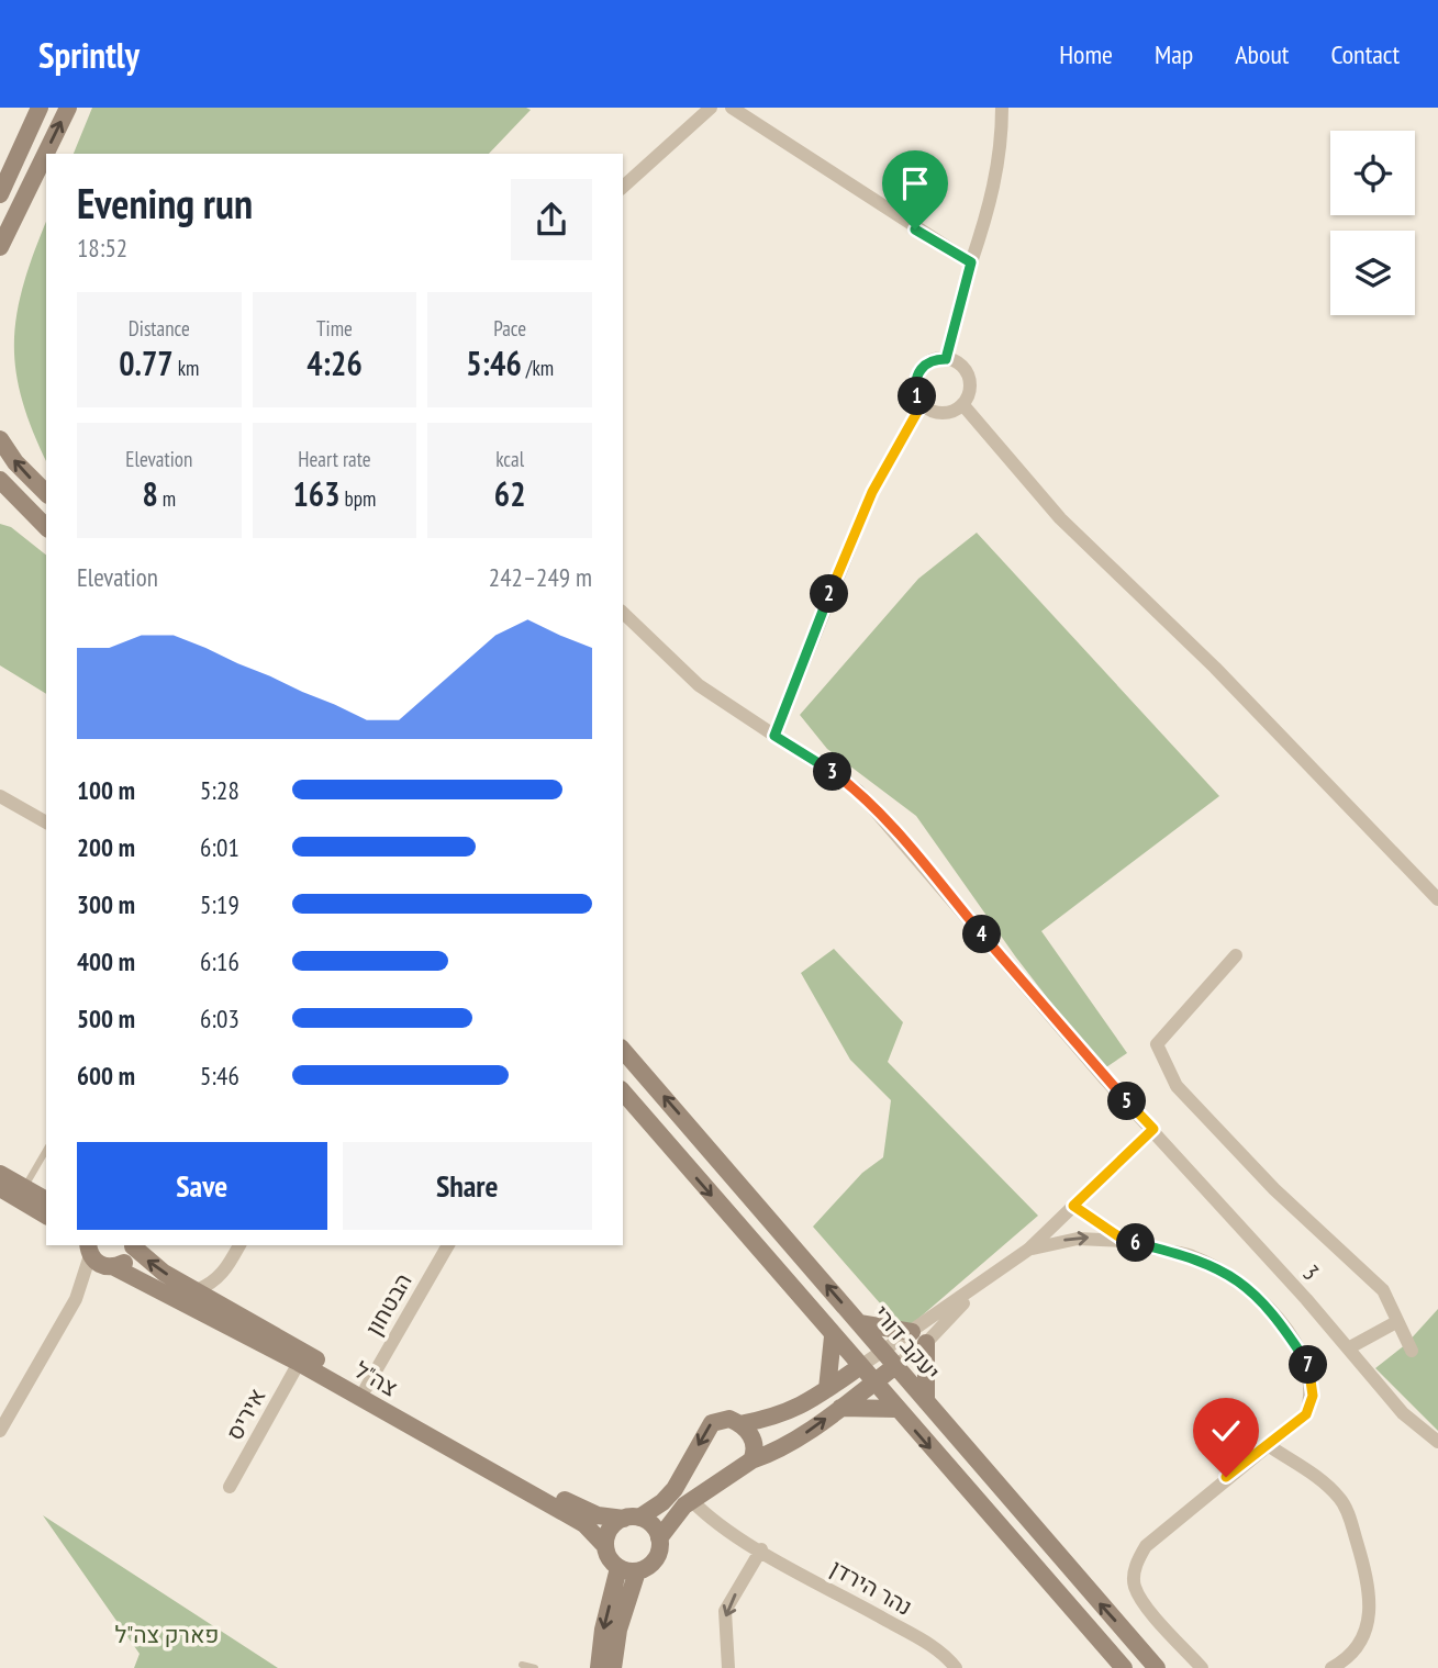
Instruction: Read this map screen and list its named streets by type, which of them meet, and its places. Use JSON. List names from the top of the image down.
{
  "streets": {
    "street": [
      "3",
      "הבטחון",
      "יעקב דורי",
      "צה\"ל",
      "איריס",
      "נהר הירדן"
    ]
  },
  "crossings": [
    ["הבטחון", "צה\"ל"],
    ["צה\"ל", "איריס"]
  ],
  "parks": ["פארק צה\"ל"],
  "page": {
    "header": "Sprintly",
    "nav": [
      "Home",
      "Map",
      "About",
      "Contact"
    ],
    "heading": ["Evening run", "18:52"],
    "stats": [
      ["Distance", "0.77 km"],
      ["Time", "4:26"],
      ["Pace", "5:46 /km"],
      ["Elevation", "8 m"],
      ["Heart rate", "163 bpm"],
      ["kcal", "62"]
    ],
    "pins": [
      "1",
      "2",
      "3",
      "4",
      "5",
      "6",
      "7"
    ],
    "chart": ["Elevation", "242–249 m"],
    "list": [
      {
        "name": "100 m",
        "note": "5:28"
      },
      {
        "name": "200 m",
        "note": "6:01"
      },
      {
        "name": "300 m",
        "note": "5:19"
      },
      {
        "name": "400 m",
        "note": "6:16"
      },
      {
        "name": "500 m",
        "note": "6:03"
      },
      {
        "name": "600 m",
        "note": "5:46"
      }
    ],
    "buttons": ["Save", "Share"]
  }
}
